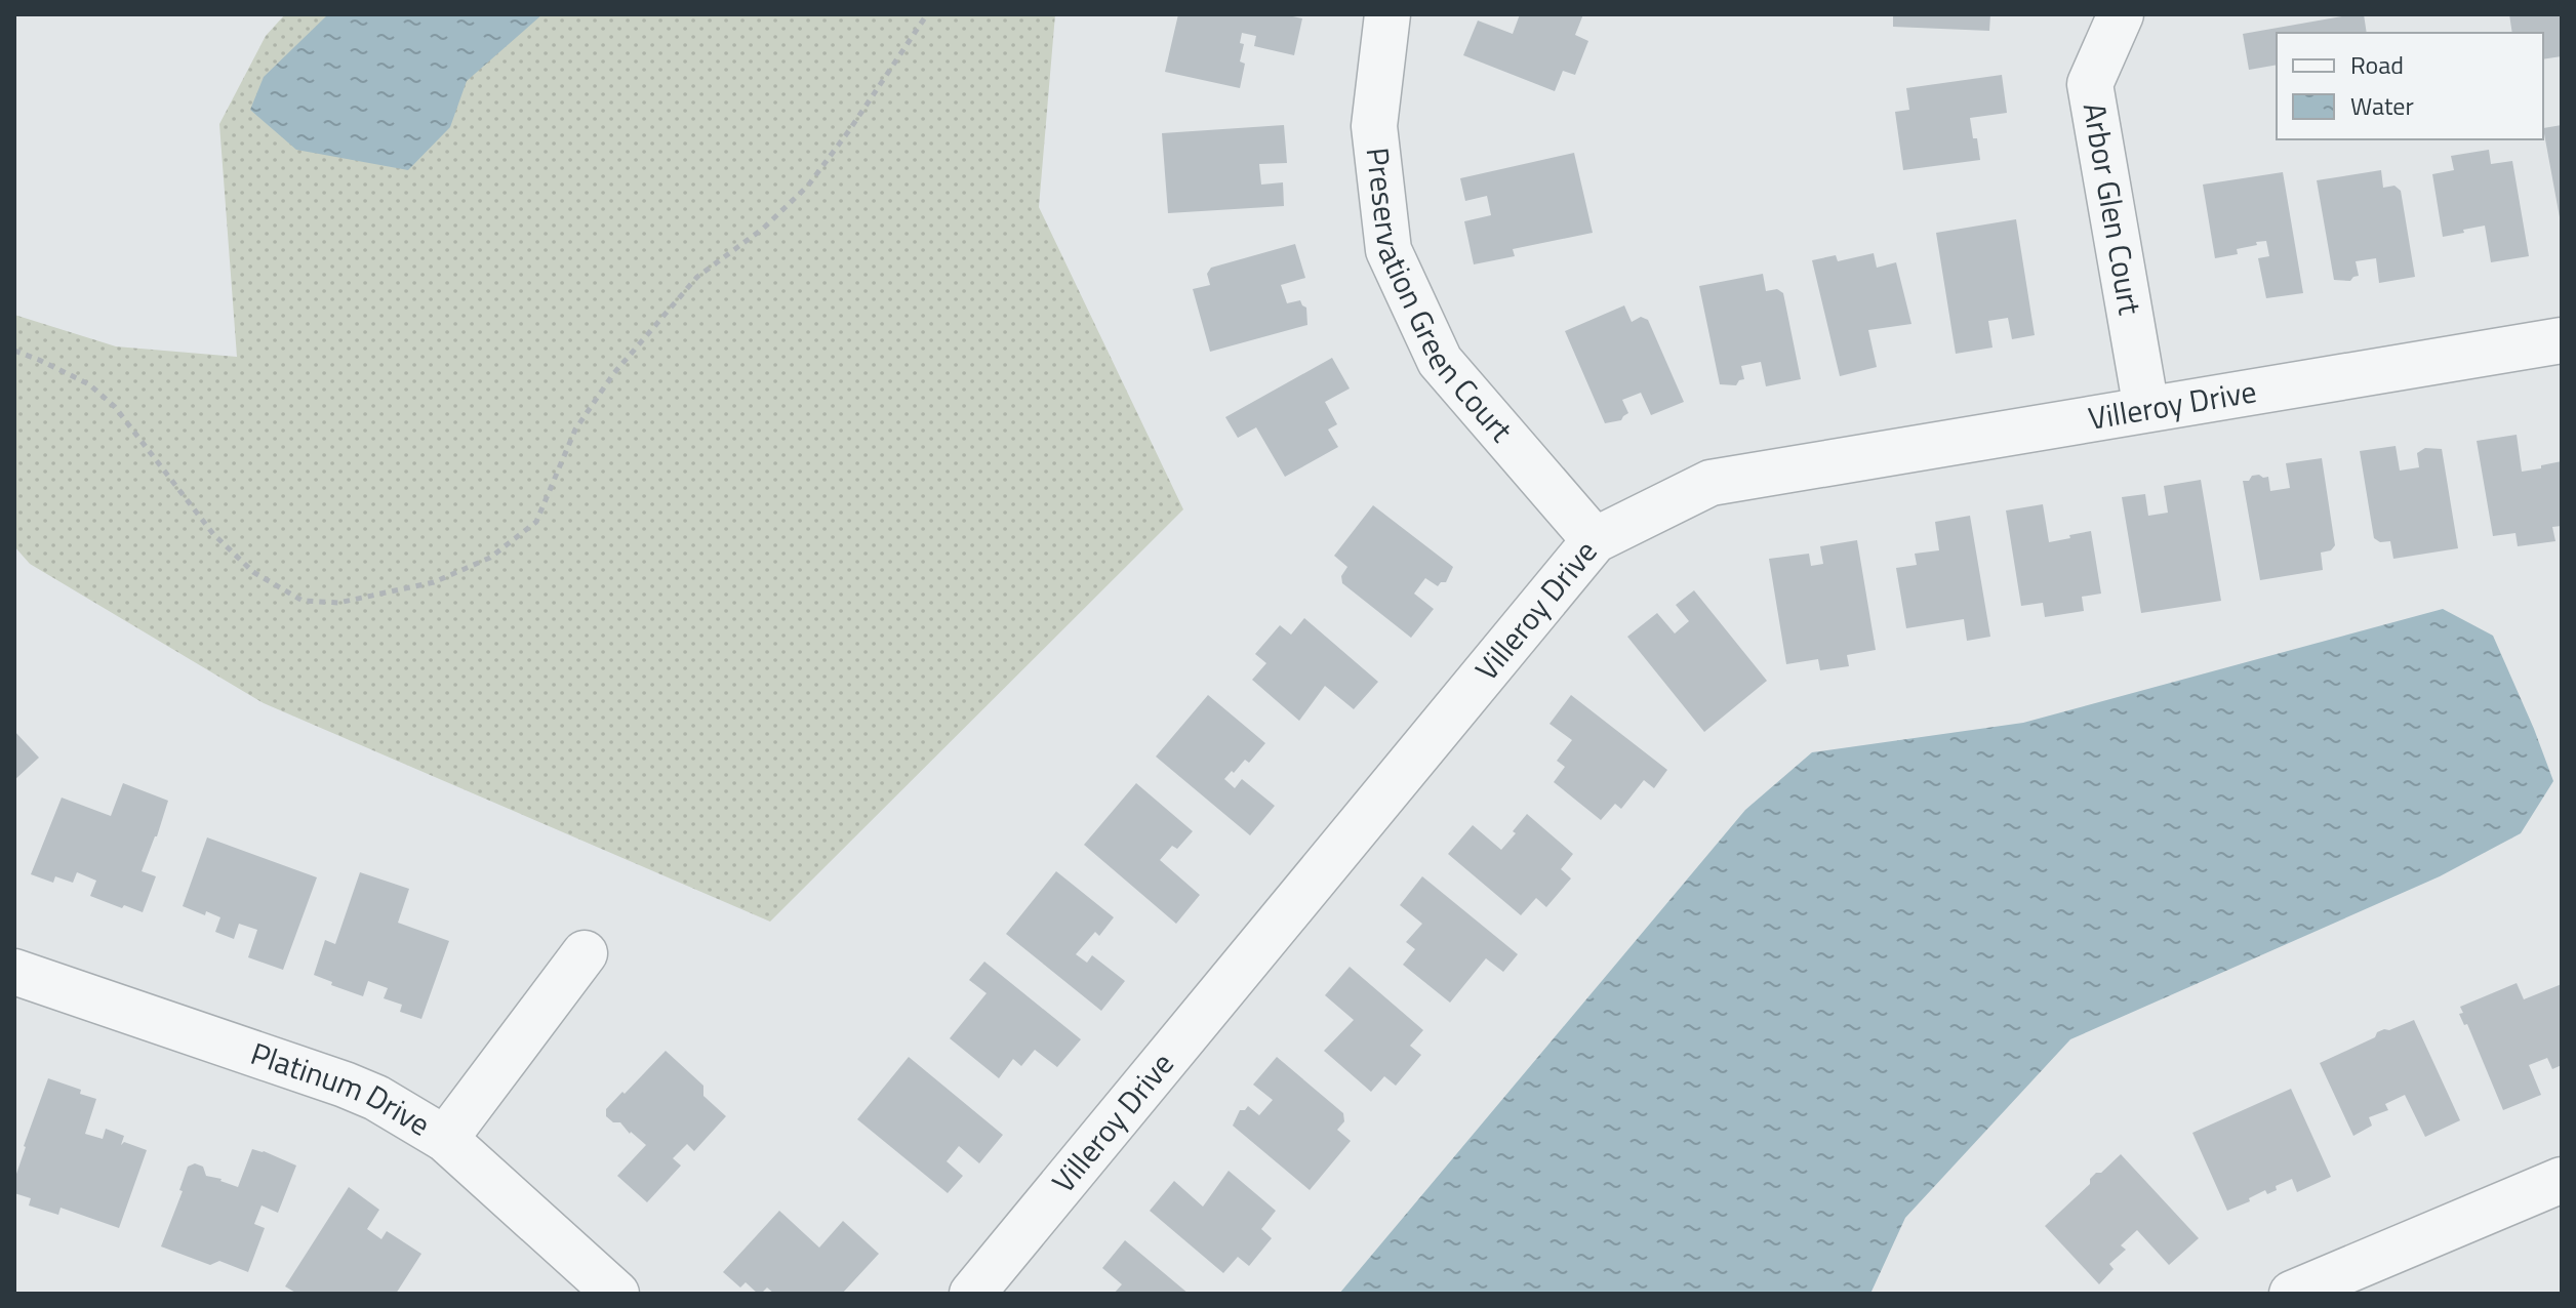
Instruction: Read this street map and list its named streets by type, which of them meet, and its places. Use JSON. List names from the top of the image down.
{
  "streets": {
    "street": [
      "Arbor Glen Court",
      "Preservation Green Court",
      "Villeroy Drive",
      "Platinum Drive"
    ]
  },
  "crossings": [
    ["Arbor Glen Court", "Villeroy Drive"],
    ["Preservation Green Court", "Villeroy Drive"]
  ],
  "legend": ["Road", "Water"]
}
